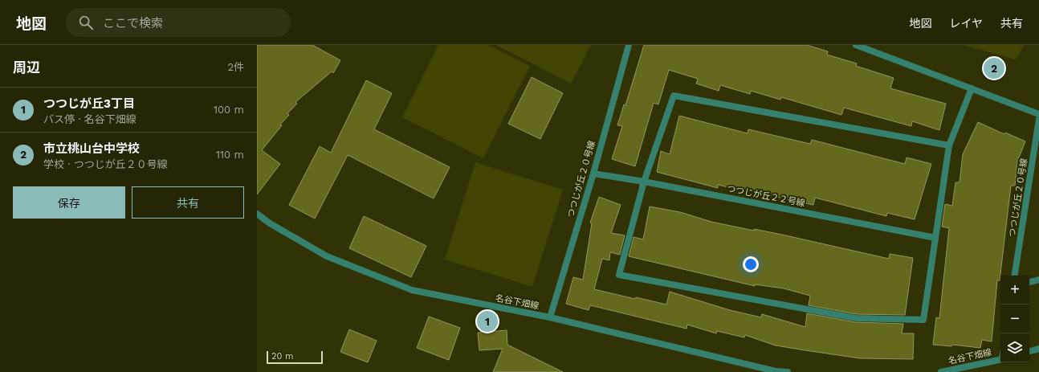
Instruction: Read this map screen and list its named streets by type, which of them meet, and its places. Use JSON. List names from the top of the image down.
{
  "streets": {
    "street": ["つつじが丘２０号線", "つつじが丘２２号線", "名谷下畑線"]
  },
  "crossings": [
    ["つつじが丘２０号線", "つつじが丘２２号線"],
    ["つつじが丘２０号線", "名谷下畑線"]
  ],
  "scale_bar": "20 m",
  "page": {
    "header": "地図",
    "search": "ここで検索",
    "nav": ["地図", "レイヤ", "共有"],
    "heading": ["周辺", "2件"],
    "pins": ["2", "1"],
    "list": [
      {
        "mark": "1",
        "name": "つつじが丘3丁目",
        "note": "バス停 · 名谷下畑線",
        "value": "100 m"
      },
      {
        "mark": "2",
        "name": "市立桃山台中学校",
        "note": "学校 · つつじが丘２０号線",
        "value": "110 m"
      }
    ],
    "buttons": ["保存", "共有"],
    "map_buttons": ["+", "−"],
    "scale": "20 m"
  }
}
